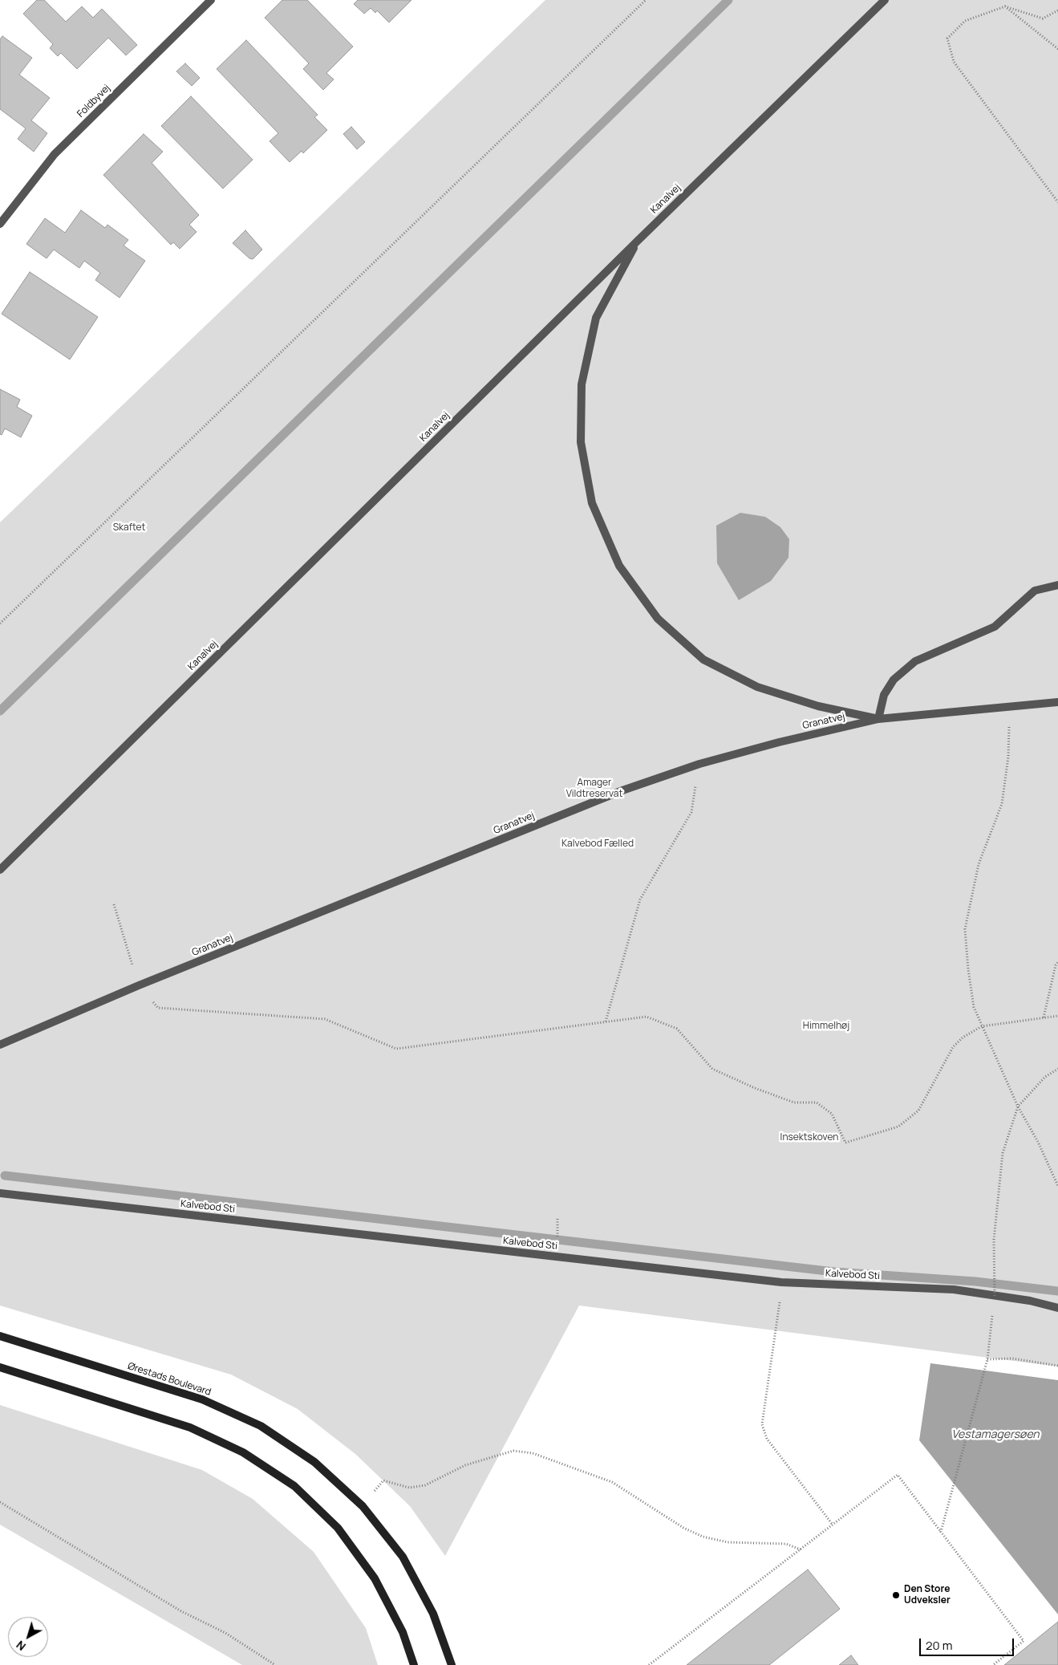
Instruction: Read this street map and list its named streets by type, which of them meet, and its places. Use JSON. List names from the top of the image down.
{
  "streets": {
    "street": [
      "Foldbyvej",
      "Kanalvej",
      "Granatvej",
      "Kalvebod Sti",
      "Ørestads Boulevard"
    ]
  },
  "water": ["Vestamagersøen"],
  "parks": [
    "Skaftet",
    "Amager Vildtreservat",
    "Kalvebod Fælled",
    "Himmelhøj",
    "Insektskoven"
  ],
  "places": ["Den Store Udveksler"],
  "scale_bar": "20 m",
  "north": "bottom left"
}
